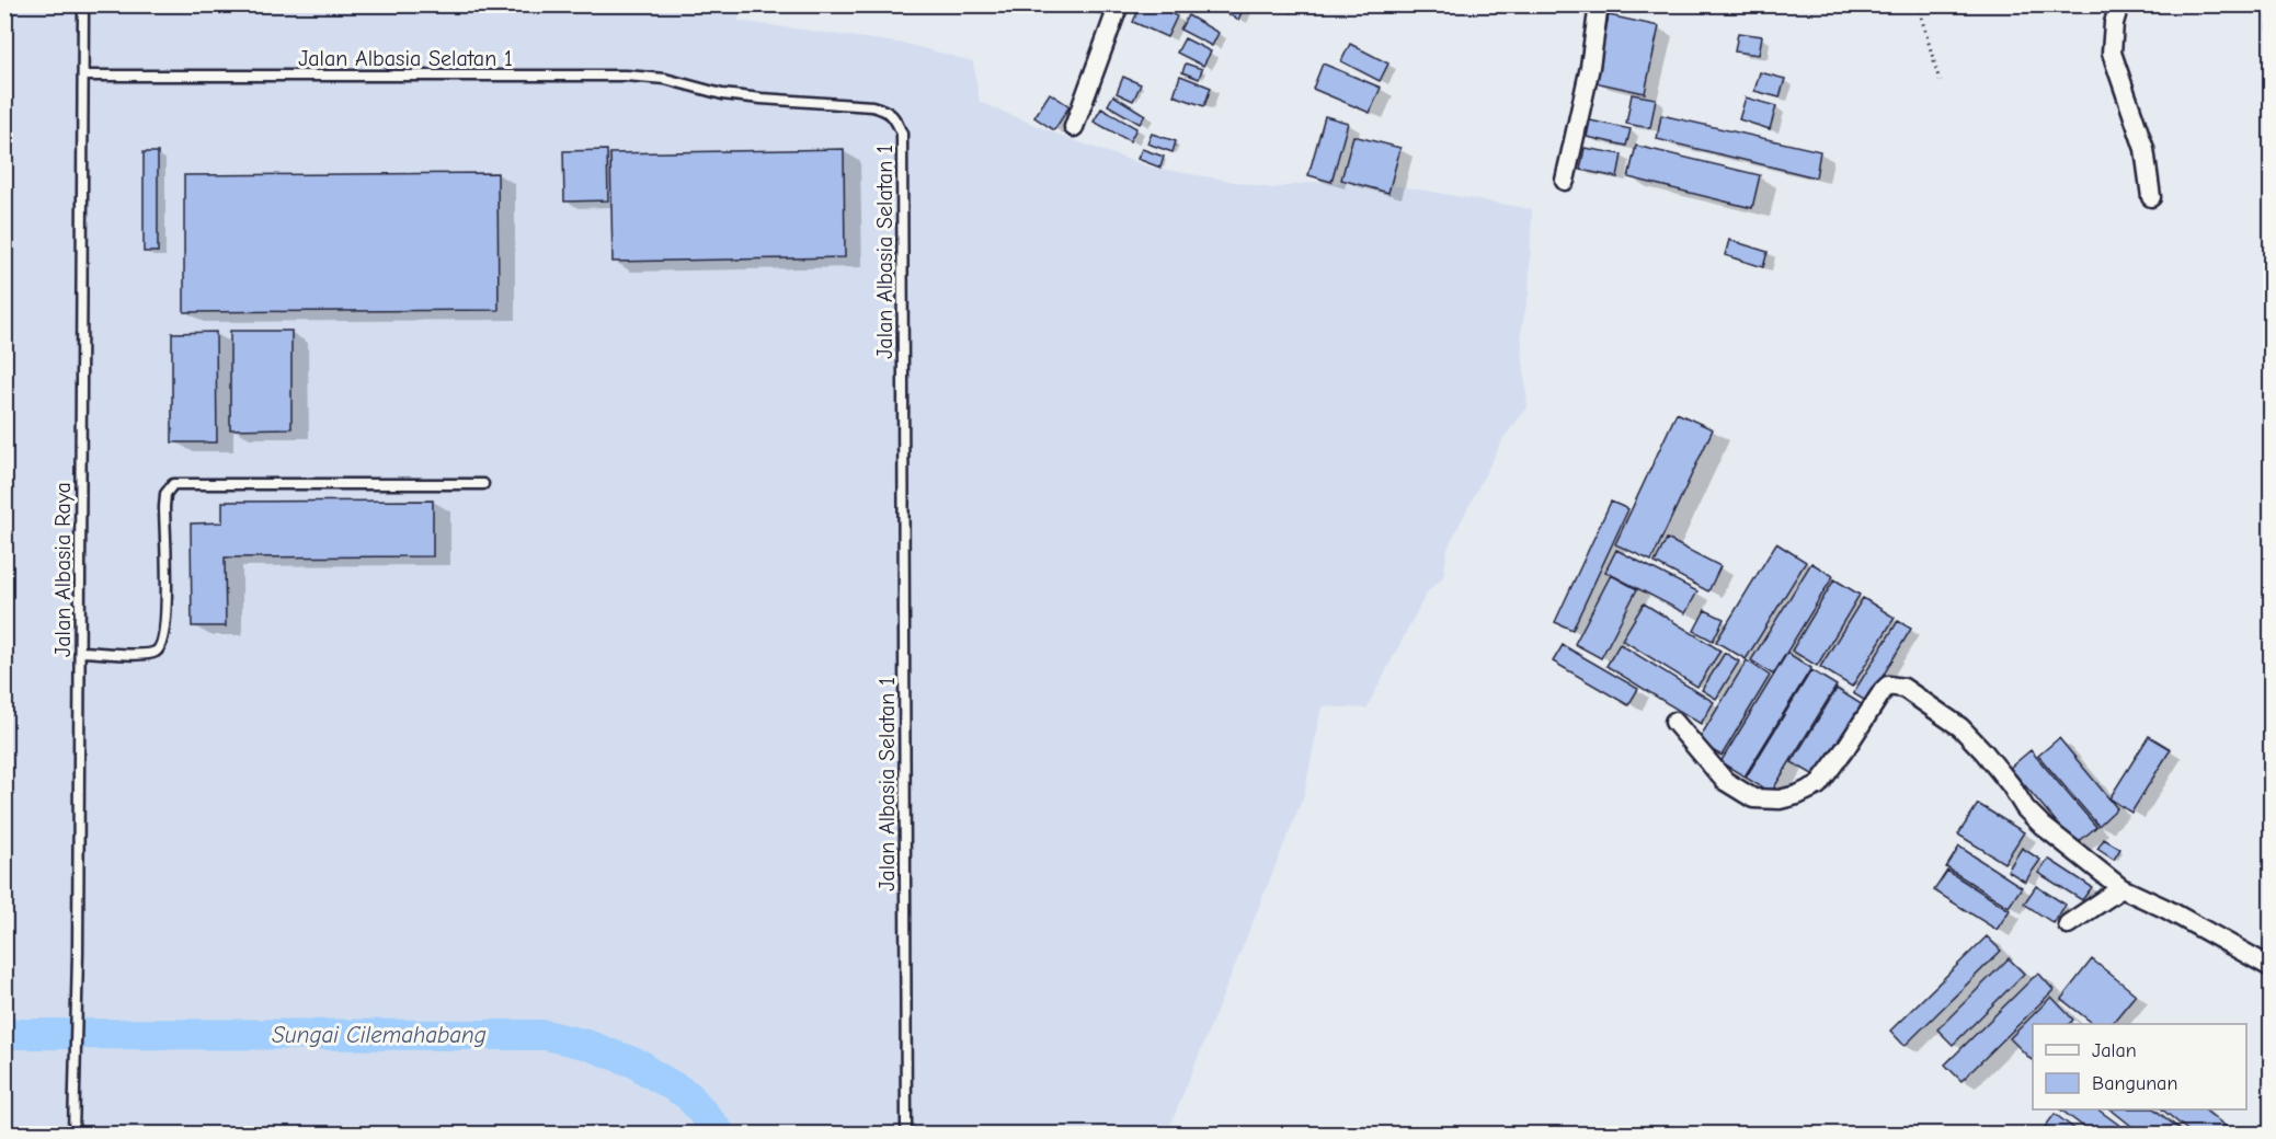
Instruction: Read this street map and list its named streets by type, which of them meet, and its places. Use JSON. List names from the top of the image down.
{
  "streets": {
    "lane": ["Jalan Albasia Selatan 1", "Jalan Albasia Raya"]
  },
  "crossings": [
    ["Jalan Albasia Selatan 1", "Jalan Albasia Raya"]
  ],
  "water": ["Sungai Cilemahabang"],
  "legend": ["Jalan", "Bangunan"]
}
